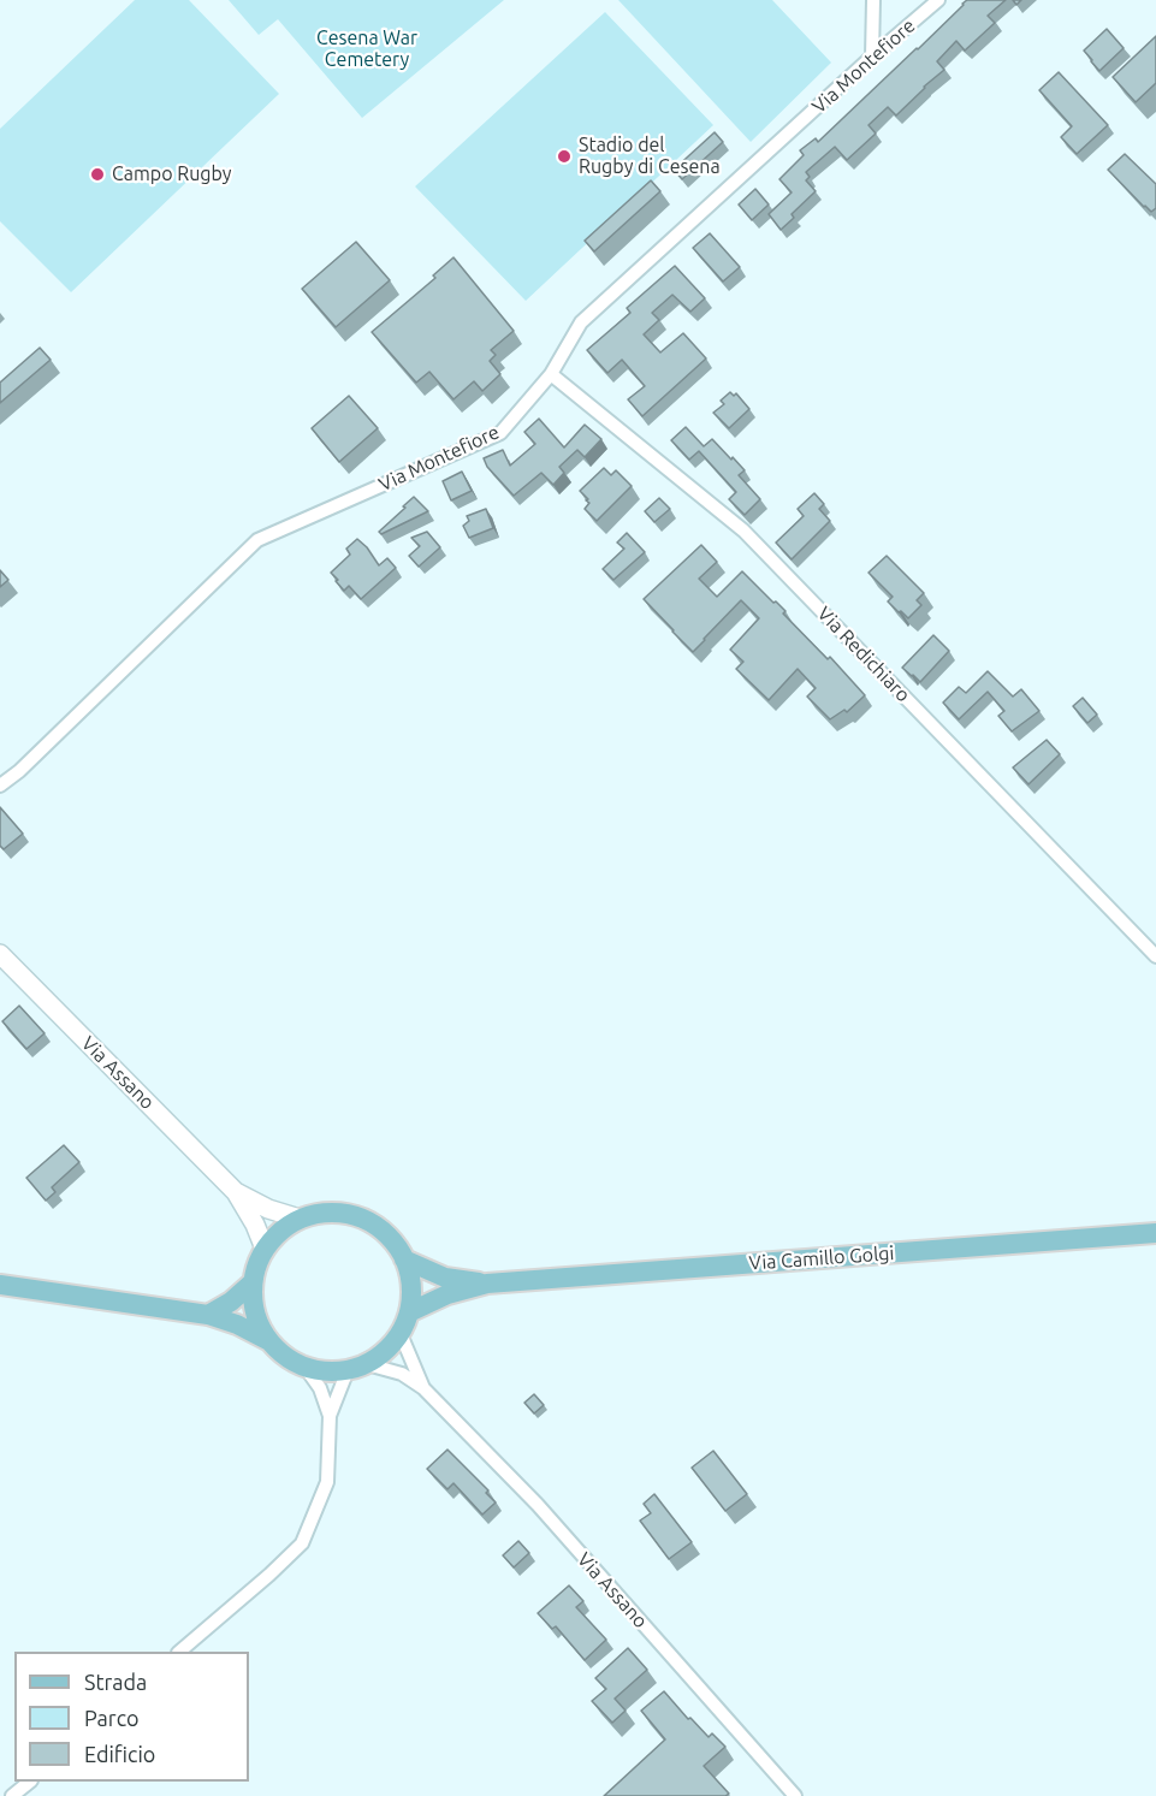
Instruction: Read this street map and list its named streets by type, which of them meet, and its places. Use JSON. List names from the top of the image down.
{
  "streets": {
    "main road": ["Via Assano", "Via Camillo Golgi"],
    "street": ["Via Montefiore", "Via Redichiaro"]
  },
  "crossings": [
    ["Via Montefiore", "Via Redichiaro"],
    ["Via Assano", "Via Camillo Golgi"]
  ],
  "parks": ["Cesena War Cemetery"],
  "places": ["Stadio del Rugby di Cesena", "Campo Rugby"],
  "legend": ["Strada", "Parco", "Edificio"]
}
